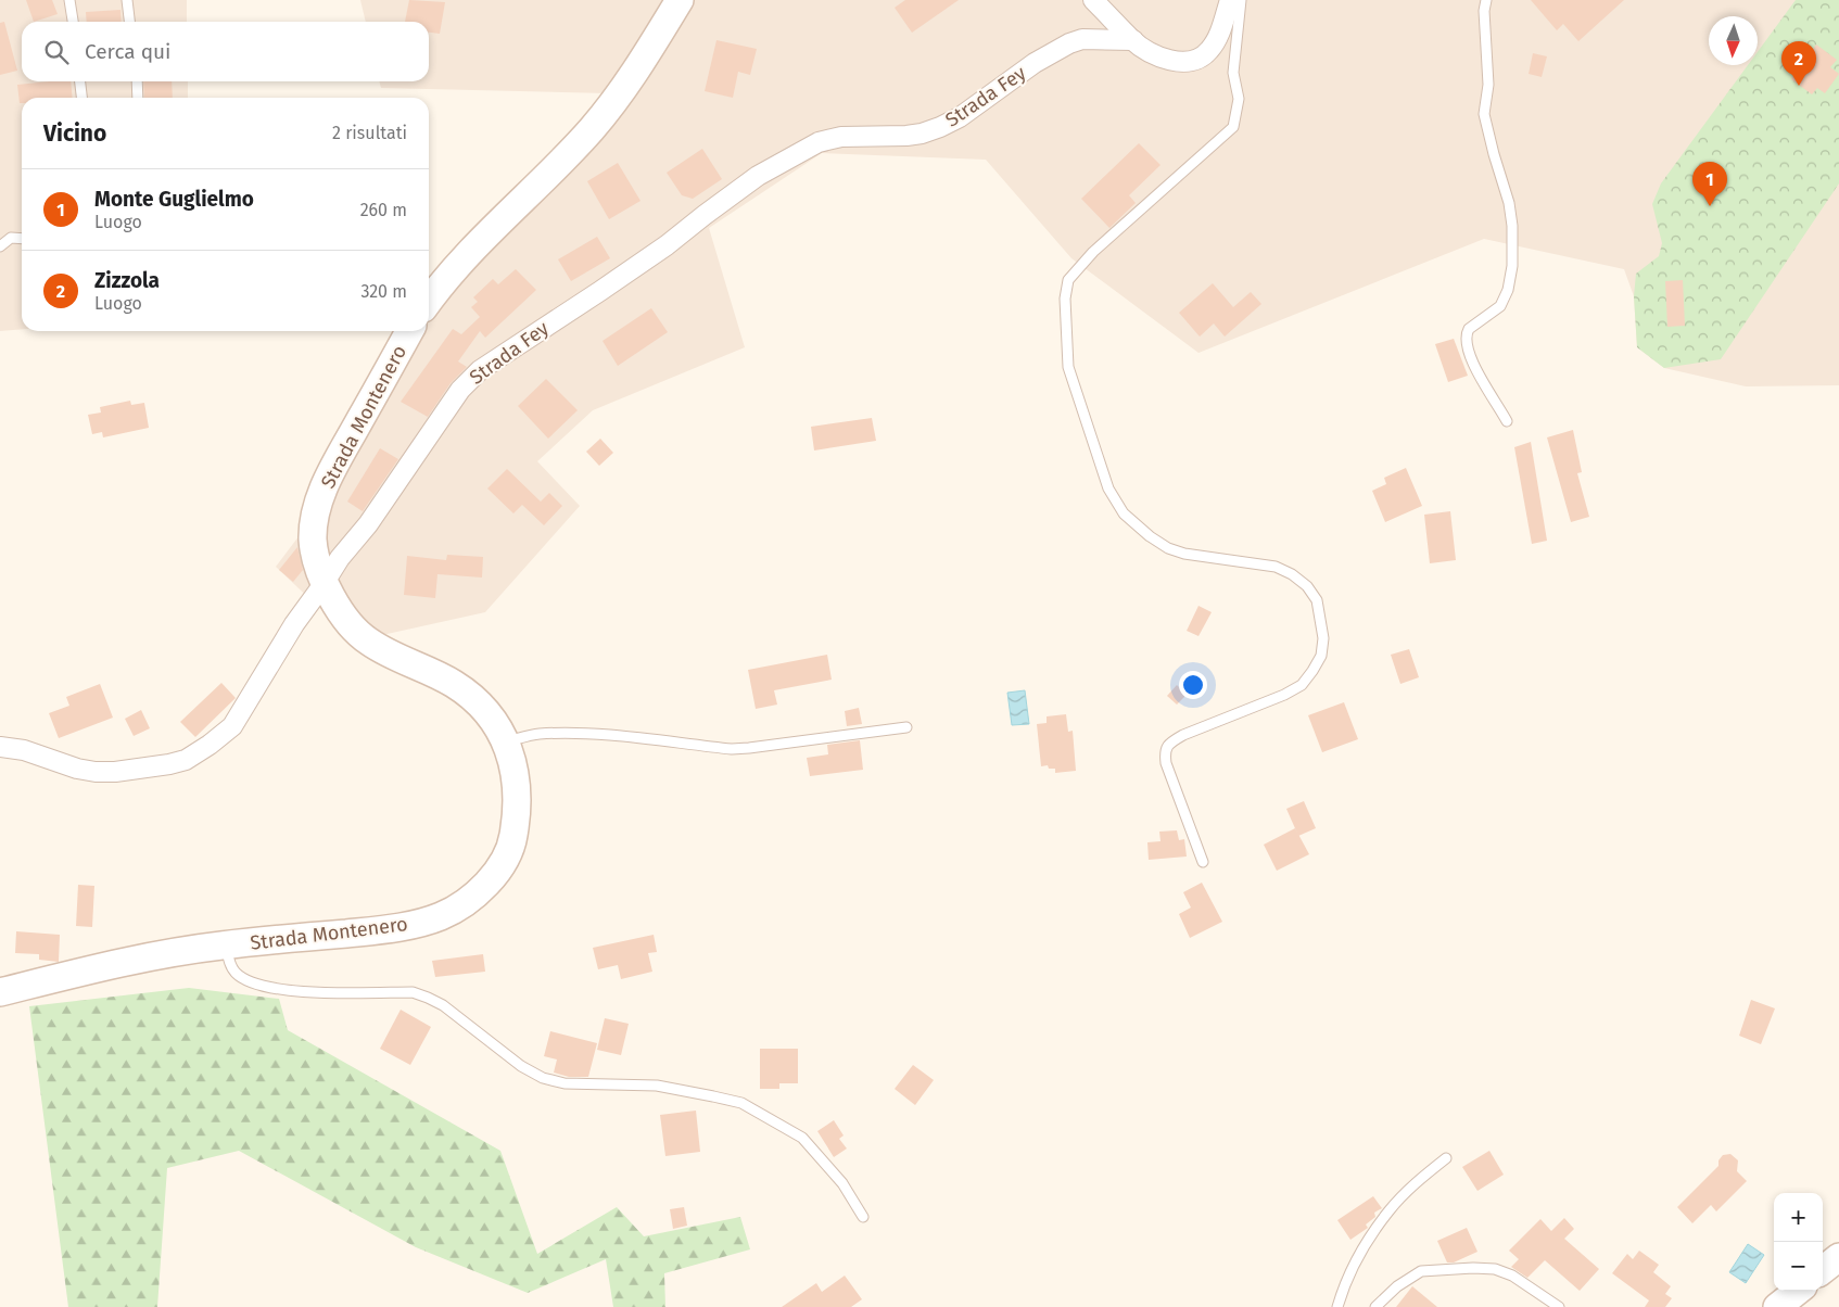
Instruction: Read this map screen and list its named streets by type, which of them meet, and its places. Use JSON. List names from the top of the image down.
{
  "streets": {
    "main road": ["Strada Montenero"],
    "street": ["Strada Fey"]
  },
  "crossings": [
    ["Strada Fey", "Strada Montenero"]
  ],
  "north": "bottom",
  "page": {
    "search": "Cerca qui",
    "pins": ["2", "1"],
    "heading": ["Vicino", "2 risultati"],
    "list": [
      {
        "mark": "1",
        "name": "Monte Guglielmo",
        "note": "Luogo",
        "value": "260 m"
      },
      {
        "mark": "2",
        "name": "Zizzola",
        "note": "Luogo",
        "value": "320 m"
      }
    ],
    "map_buttons": ["+", "−"]
  }
}
